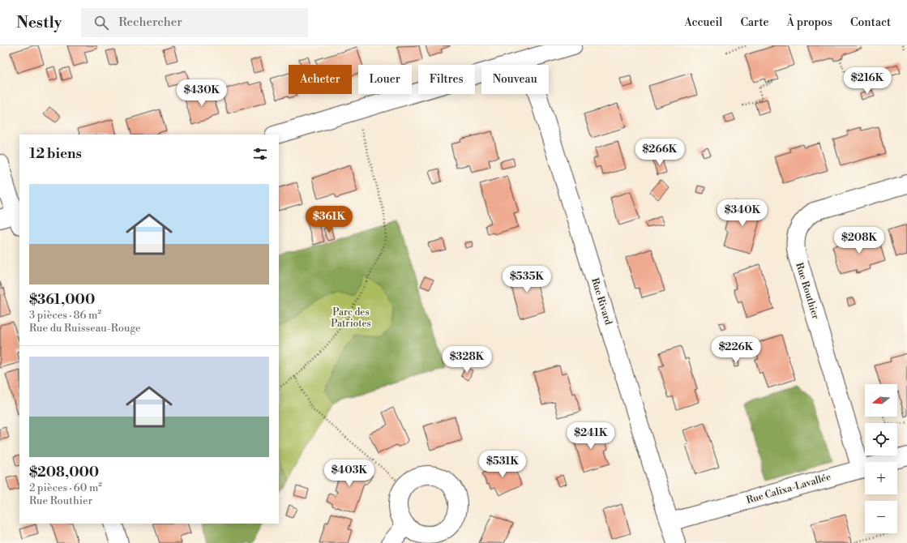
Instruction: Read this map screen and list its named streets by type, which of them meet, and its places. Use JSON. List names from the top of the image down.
{
  "streets": {
    "street": ["Rue Routhier", "Rue Rivard", "Rue Calixa-Lavallée"]
  },
  "crossings": [
    ["Rue Routhier", "Rue Calixa-Lavallée"],
    ["Rue Rivard", "Rue Calixa-Lavallée"]
  ],
  "parks": ["Parc des Patriotes"],
  "north": "left",
  "page": {
    "header": "Nestly",
    "search": "Rechercher",
    "nav": [
      "Accueil",
      "Carte",
      "À propos",
      "Contact"
    ],
    "chip": [
      "Acheter",
      "Louer",
      "Filtres",
      "Nouveau"
    ],
    "price": [
      "$216K",
      "$430K",
      "$266K",
      "$340K",
      "$361K",
      "$208K",
      "$535K",
      "$226K",
      "$328K",
      "$241K",
      "$531K",
      "$403K"
    ],
    "heading": "12 biens",
    "list": [
      {
        "name": "$361,000",
        "note": "3 pièces · 86 m² · Rue du Ruisseau-Rouge"
      },
      {
        "name": "$208,000",
        "note": "2 pièces · 60 m² · Rue Routhier"
      }
    ],
    "map_buttons": ["+", "−"]
  }
}
